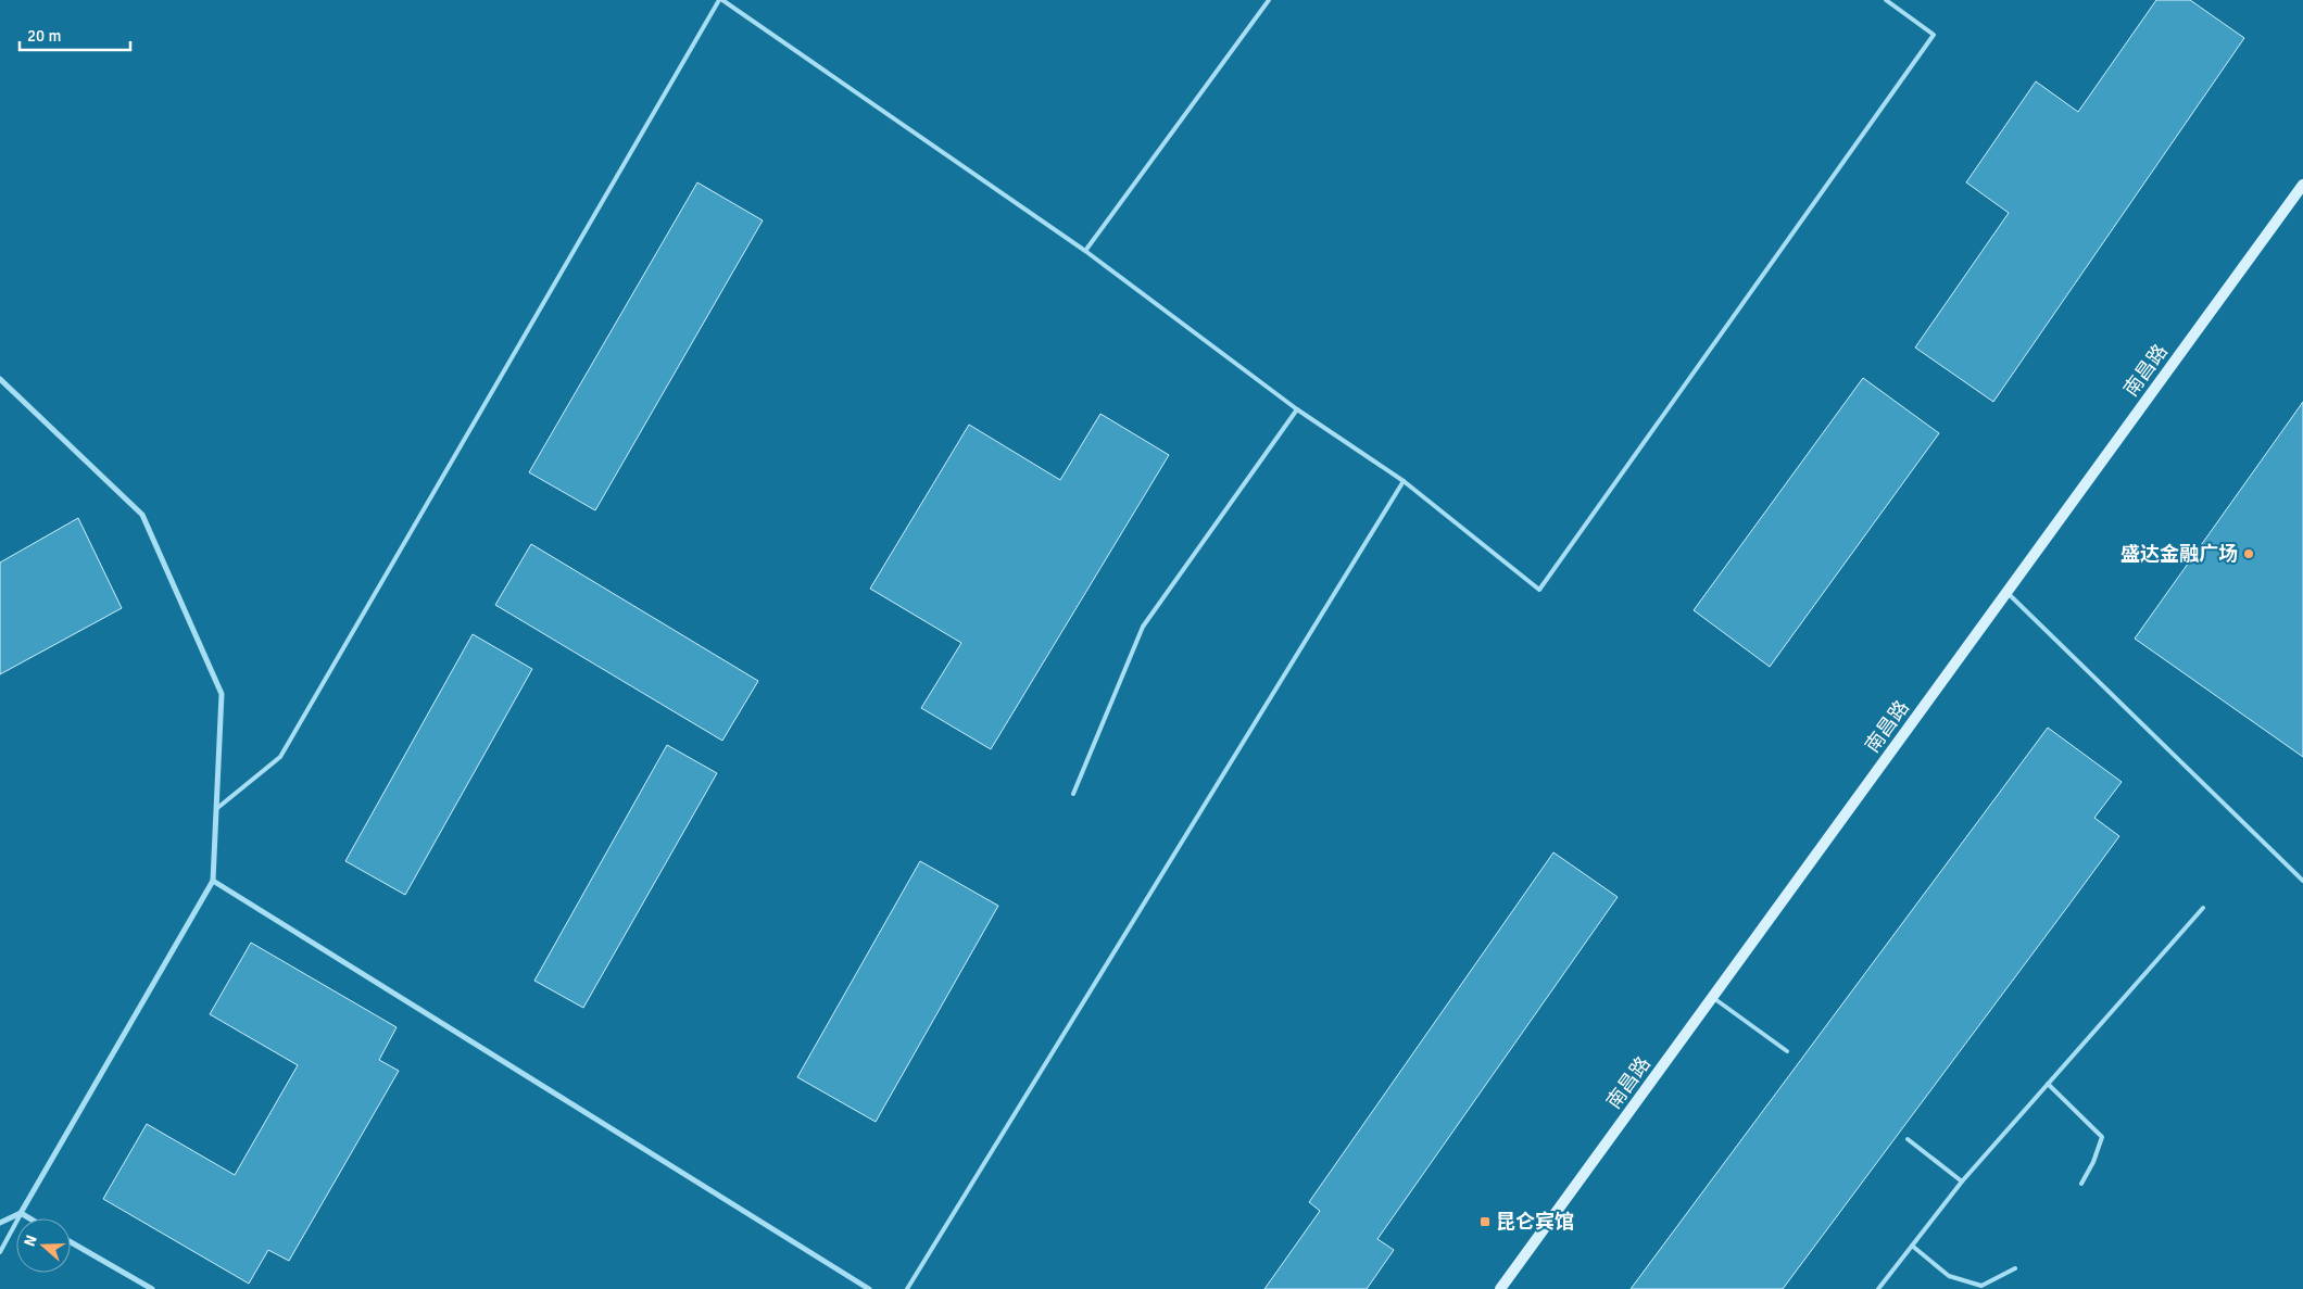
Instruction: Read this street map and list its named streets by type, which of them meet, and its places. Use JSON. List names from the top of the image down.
{
  "streets": {
    "main road": ["南昌路"]
  },
  "places": {
    "other": ["盛达金融广场"],
    "transit": ["昆仑宾馆"]
  },
  "scale_bar": "20 m",
  "north": "left"
}
